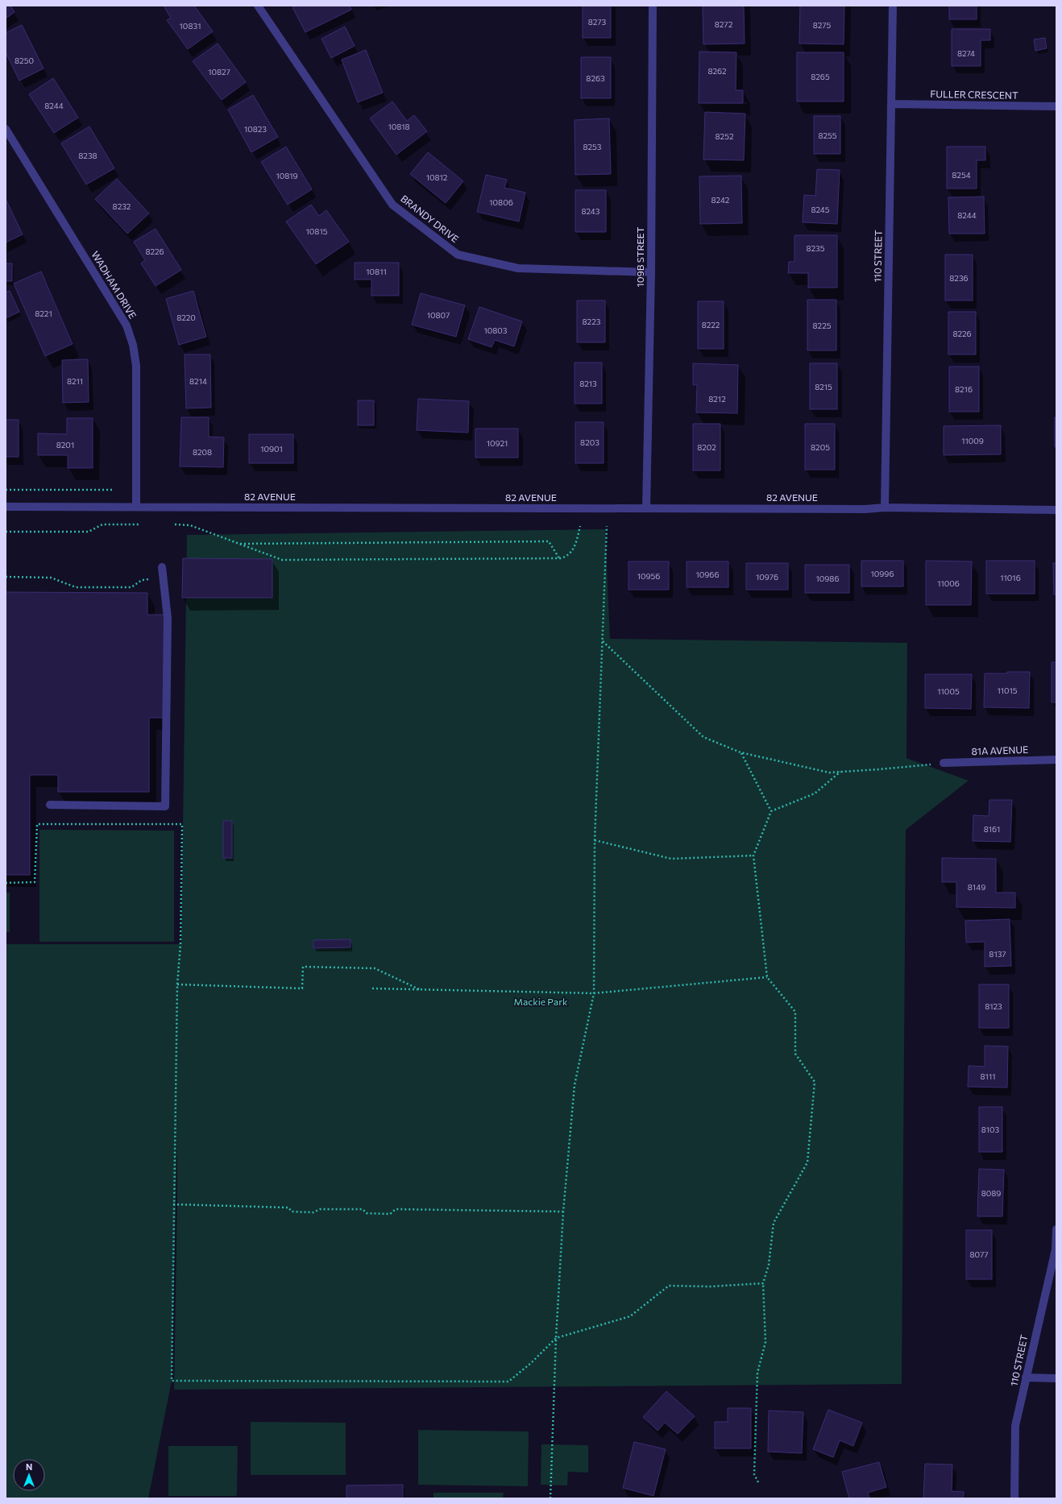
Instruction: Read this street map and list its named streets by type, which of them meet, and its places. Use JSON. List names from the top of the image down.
{
  "streets": {
    "street": [
      "FULLER CRESCENT",
      "BRANDY DRIVE",
      "110 STREET",
      "109B STREET",
      "WADHAM DRIVE",
      "82 AVENUE",
      "81A AVENUE"
    ]
  },
  "crossings": [
    ["FULLER CRESCENT", "110 STREET"],
    ["BRANDY DRIVE", "109B STREET"],
    ["110 STREET", "82 AVENUE"],
    ["109B STREET", "82 AVENUE"],
    ["WADHAM DRIVE", "82 AVENUE"]
  ],
  "parks": ["Mackie Park"],
  "house_numbers": [
    "8273",
    "8272",
    "8275",
    "10831",
    "8274",
    "8250",
    "8262",
    "10827",
    "8265",
    "8263",
    "8244",
    "10818",
    "10823",
    "8255",
    "8252",
    "8253",
    "8238",
    "8254",
    "10819",
    "10812",
    "8242",
    "10806",
    "8232",
    "8245",
    "8243",
    "8244",
    "10815",
    "8235",
    "8226",
    "10811",
    "8236",
    "8221",
    "10807",
    "8220",
    "8223",
    "8222",
    "8225",
    "10803",
    "8226",
    "8211",
    "8214",
    "8213",
    "8215",
    "8216",
    "8212",
    "11009",
    "8203",
    "10921",
    "8201",
    "8202",
    "8205",
    "10901",
    "8208",
    "10996",
    "10966",
    "10956",
    "10976",
    "11016",
    "10986",
    "11006",
    "11015",
    "11005",
    "8161",
    "8149",
    "8137",
    "8123",
    "8111",
    "8103",
    "8089",
    "8077"
  ],
  "north": "top"
}
